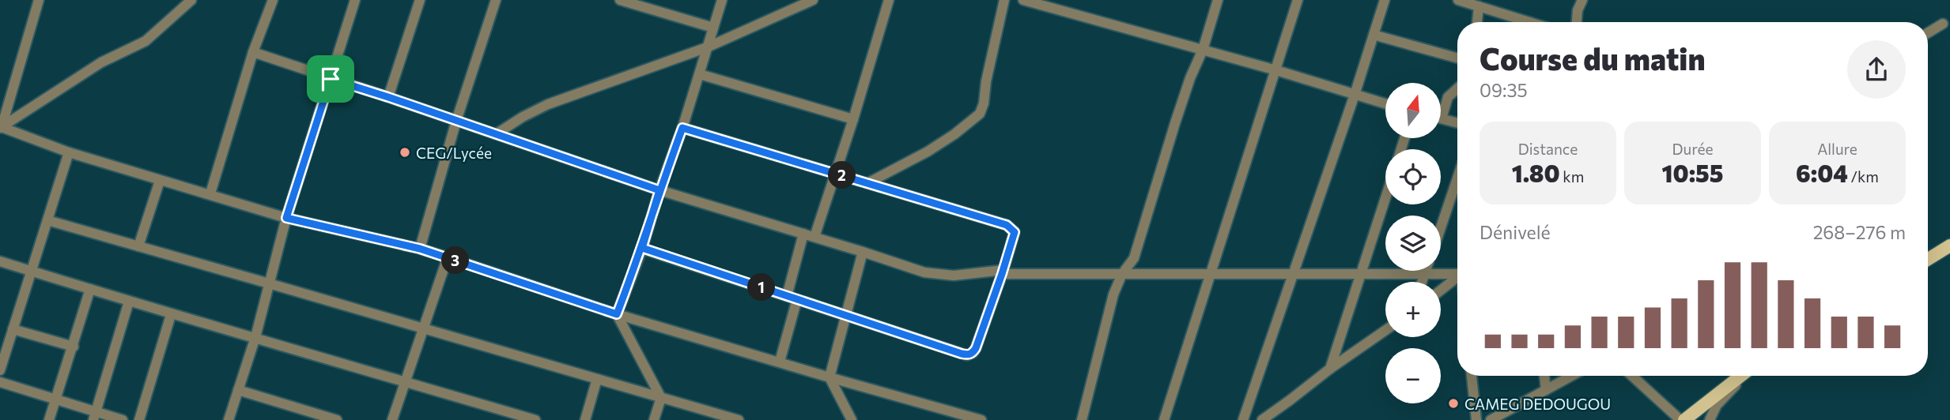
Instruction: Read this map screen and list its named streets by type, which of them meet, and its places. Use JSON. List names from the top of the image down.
{
  "places": ["CEG/Lycée", "CAMEG DEDOUGOU"],
  "north": "top",
  "page": {
    "heading": ["Course du matin", "09:35"],
    "map_buttons": ["+", "−"],
    "stats": [
      ["Distance", "1.80 km"],
      ["Durée", "10:55"],
      ["Allure", "6:04 /km"]
    ],
    "pins": ["2", "3", "1"],
    "chart": ["Dénivelé", "268–276 m"]
  }
}
